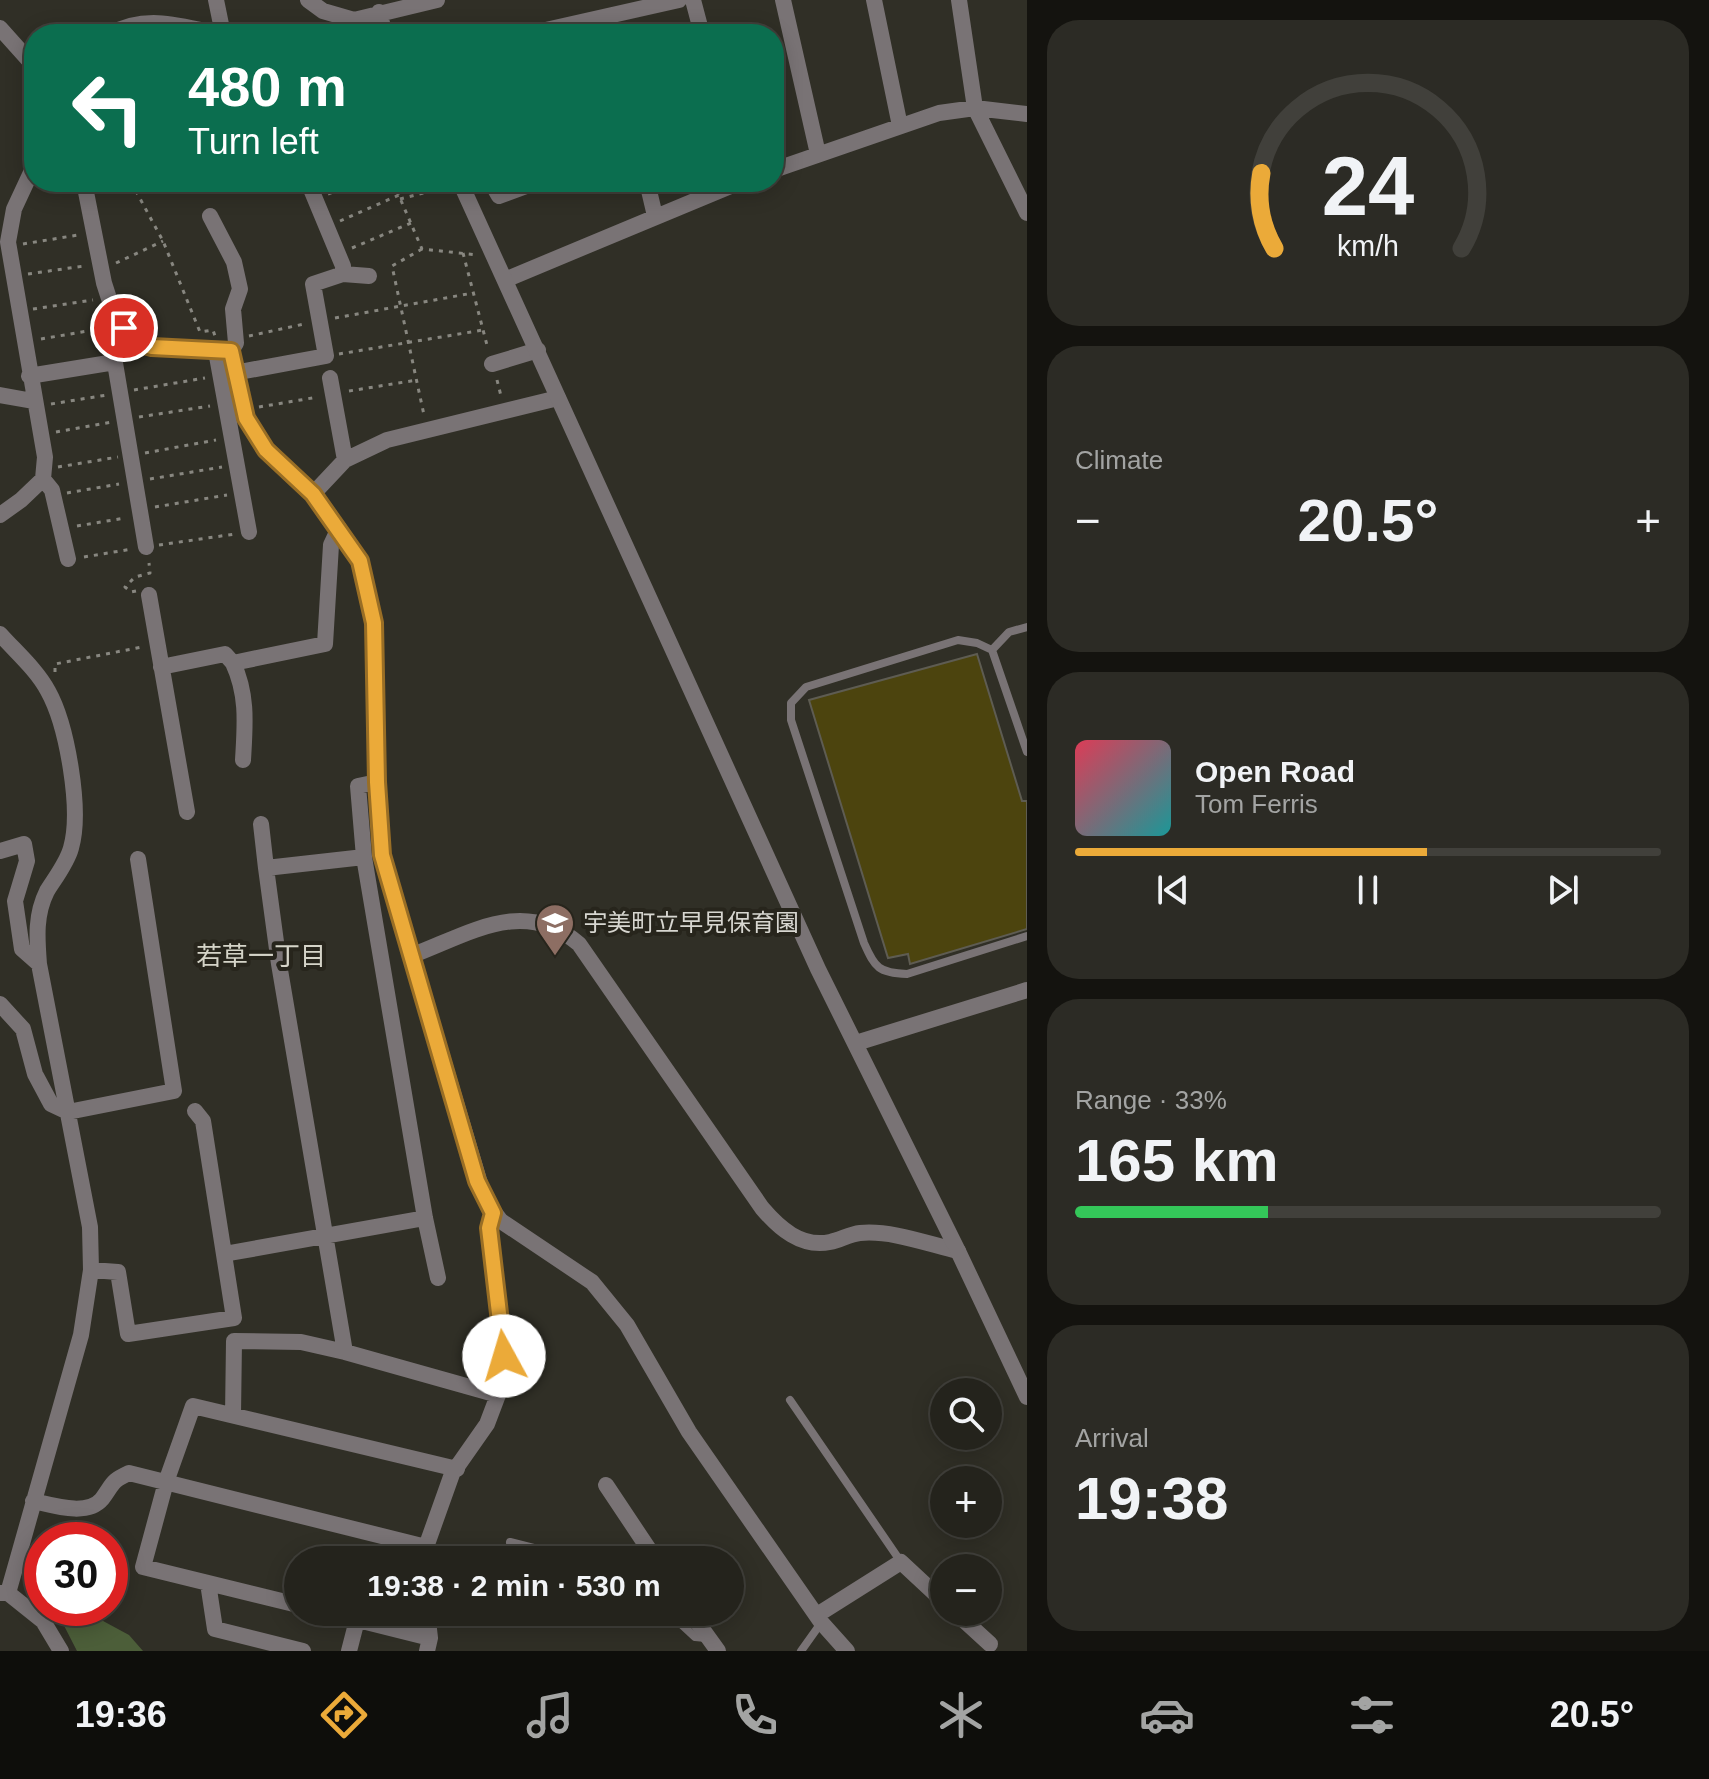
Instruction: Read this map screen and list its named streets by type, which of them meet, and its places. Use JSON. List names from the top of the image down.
{
  "districts": ["若草一丁目"],
  "places": {
    "school or university": ["宇美町立早見保育園"]
  },
  "page": {
    "turn": ["480 m", "Turn left"],
    "tile": [
      "Climate",
      ["Range · 33%", "165 km"],
      ["Arrival", "19:38"]
    ],
    "heat": ["−", "20.5°", "+"],
    "song": ["Open Road", "Tom Ferris"],
    "map_buttons": ["+", "−"],
    "limit": "30",
    "trip": "19:38 · 2 min · 530 m",
    "tabs": ["19:36", "20.5°"],
    "gauge": ["24", "km/h"]
  }
}
